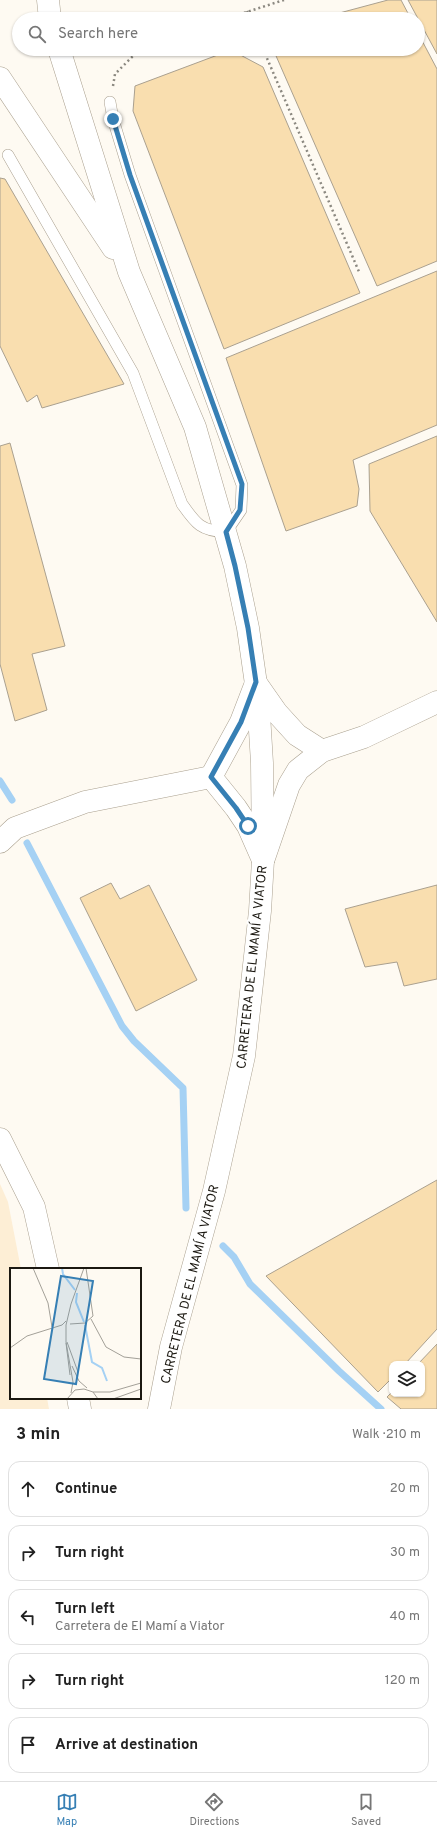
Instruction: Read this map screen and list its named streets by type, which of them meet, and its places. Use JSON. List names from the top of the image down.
{
  "streets": {
    "street": ["CARRETERA DE EL MAMÍ A VIATOR"]
  },
  "page": {
    "search": "Search here",
    "heading": ["3 min", "Walk · 210 m"],
    "list": [
      ["Continue", "20 m"],
      ["Turn right", "30 m"],
      ["Turn left", "Carretera de El Mamí a Viator", "40 m"],
      ["Turn right", "120 m"],
      "Arrive at destination"
    ],
    "nav": ["Map", "Directions", "Saved"]
  }
}
